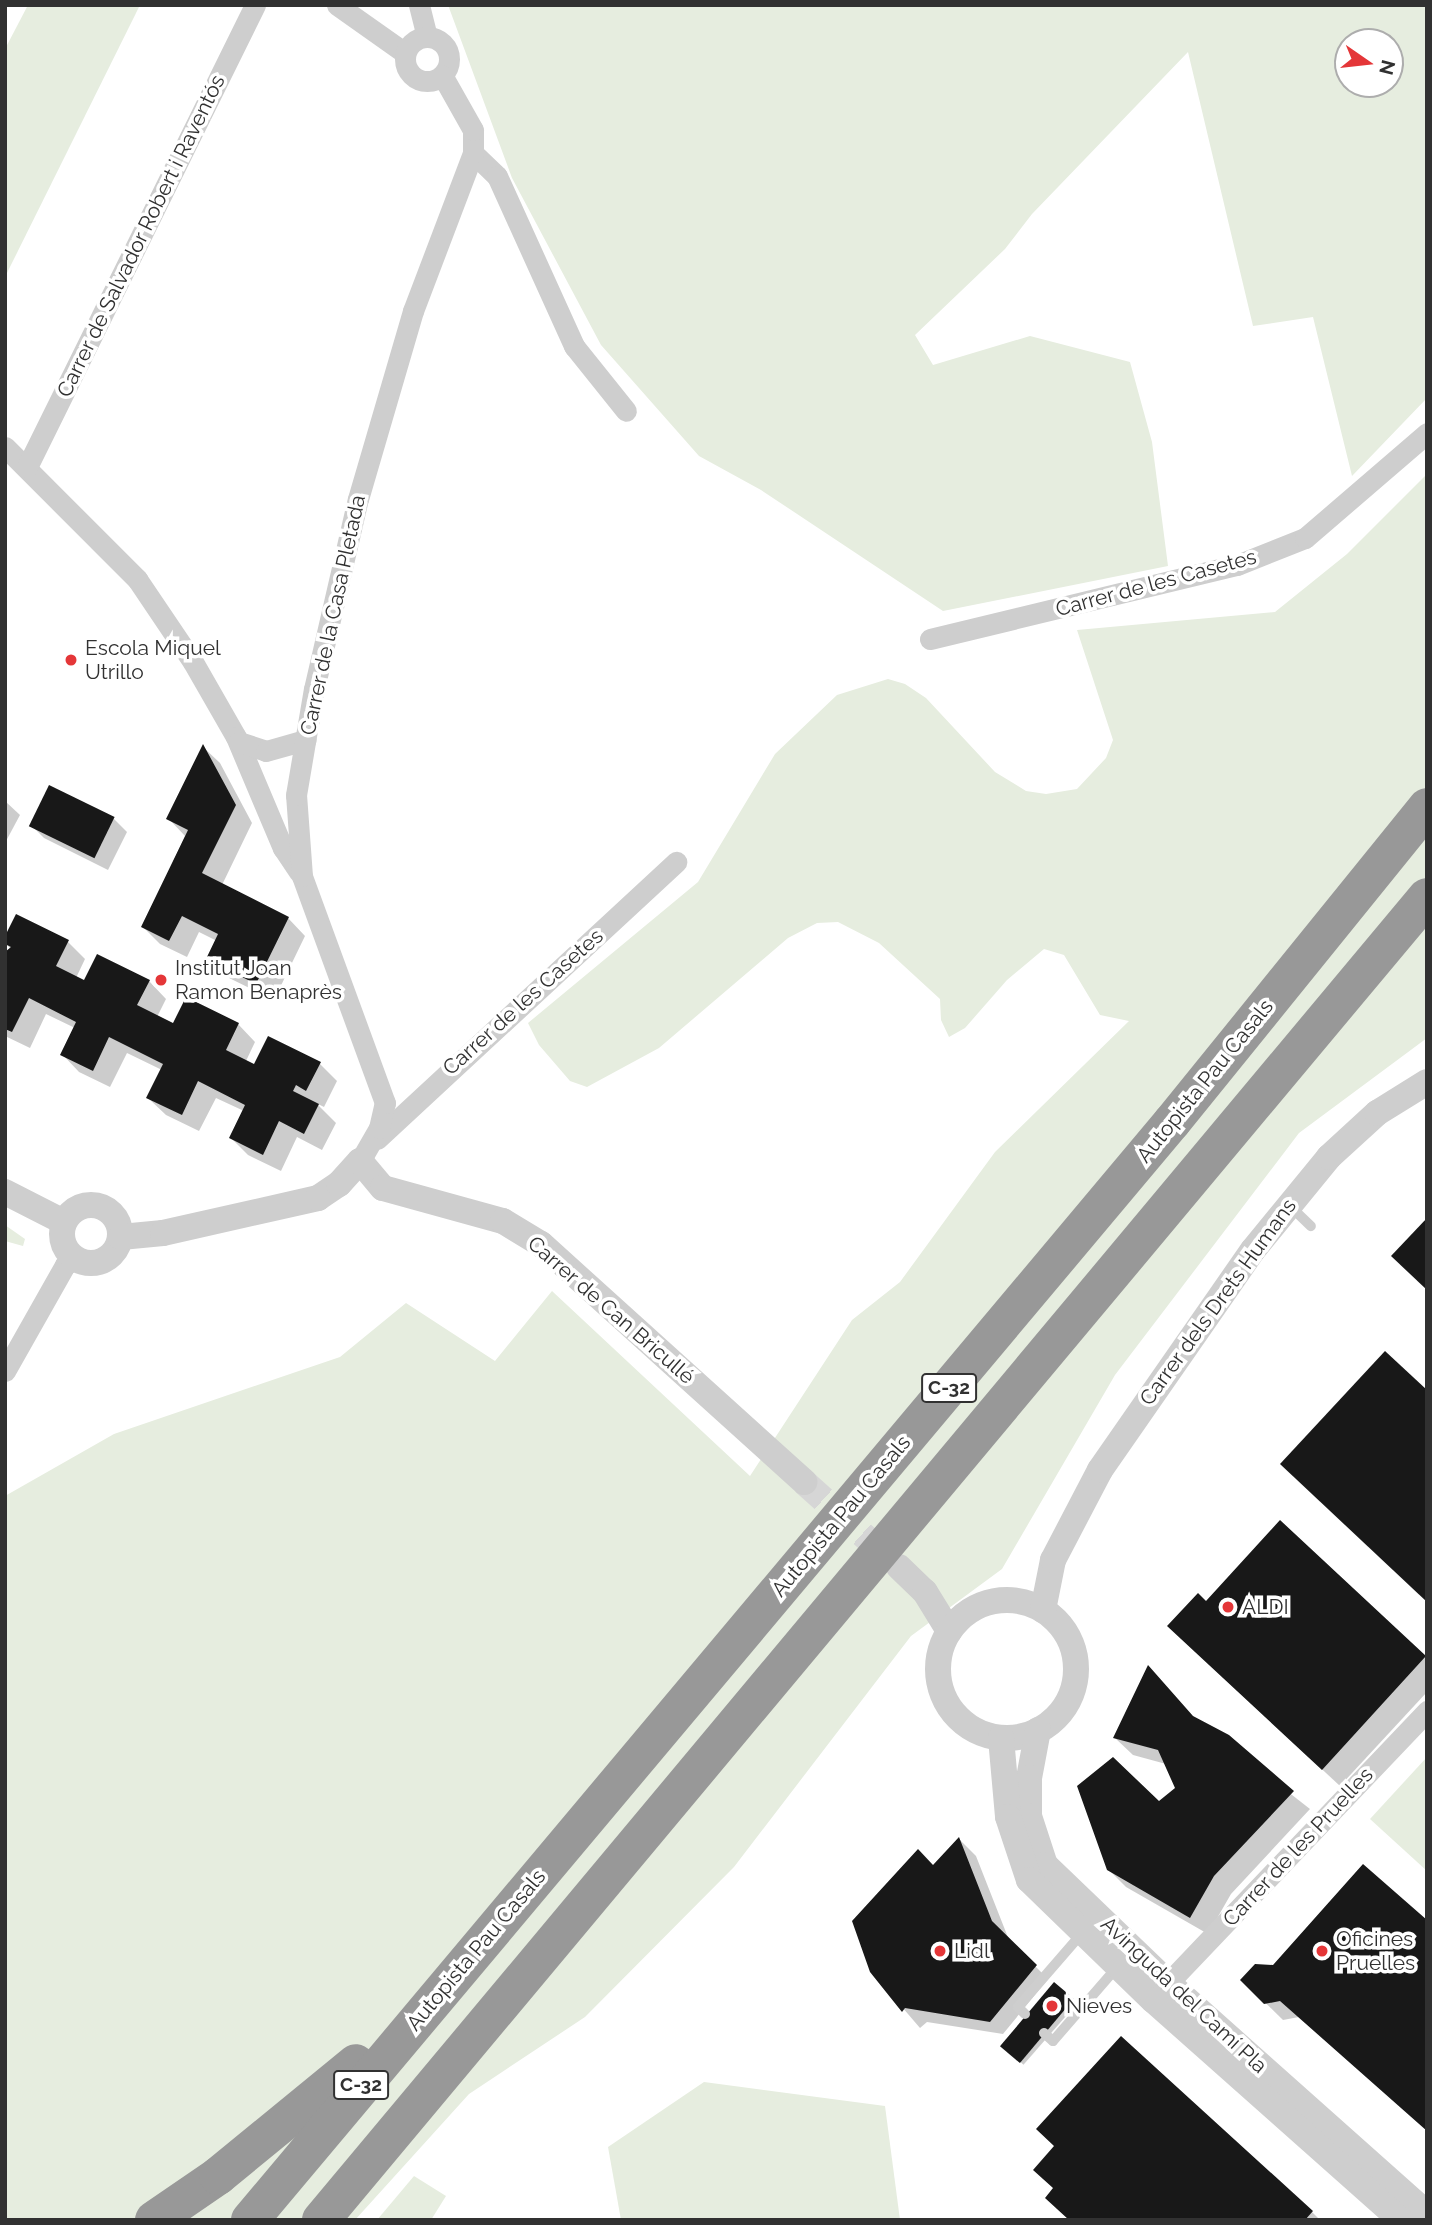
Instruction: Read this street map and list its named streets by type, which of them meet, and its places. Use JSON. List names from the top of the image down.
{
  "streets": {
    "highway": ["Autopista Pau Casals", "C-32"],
    "street": [
      "Carrer de Salvador Robert i Raventós",
      "Carrer de les Casetes",
      "Carrer de la Casa Pletada",
      "Carrer dels Drets Humans",
      "Carrer de Can Bricullé",
      "Carrer de les Pruelles",
      "Avinguda del Camí Pla"
    ]
  },
  "crossings": [
    ["Carrer de les Casetes", "Carrer de la Casa Pletada"],
    ["Carrer de les Casetes", "Carrer de Can Bricullé"],
    ["Carrer de la Casa Pletada", "Carrer de Can Bricullé"],
    ["Carrer dels Drets Humans", "Avinguda del Camí Pla"],
    ["Carrer de les Pruelles", "Avinguda del Camí Pla"]
  ],
  "places": [
    "Escola Miquel Utrillo",
    "Institut Joan Ramon Benaprès",
    "ALDI",
    "Lidl",
    "Oficines Pruelles",
    "Nieves"
  ],
  "north": "right"
}
